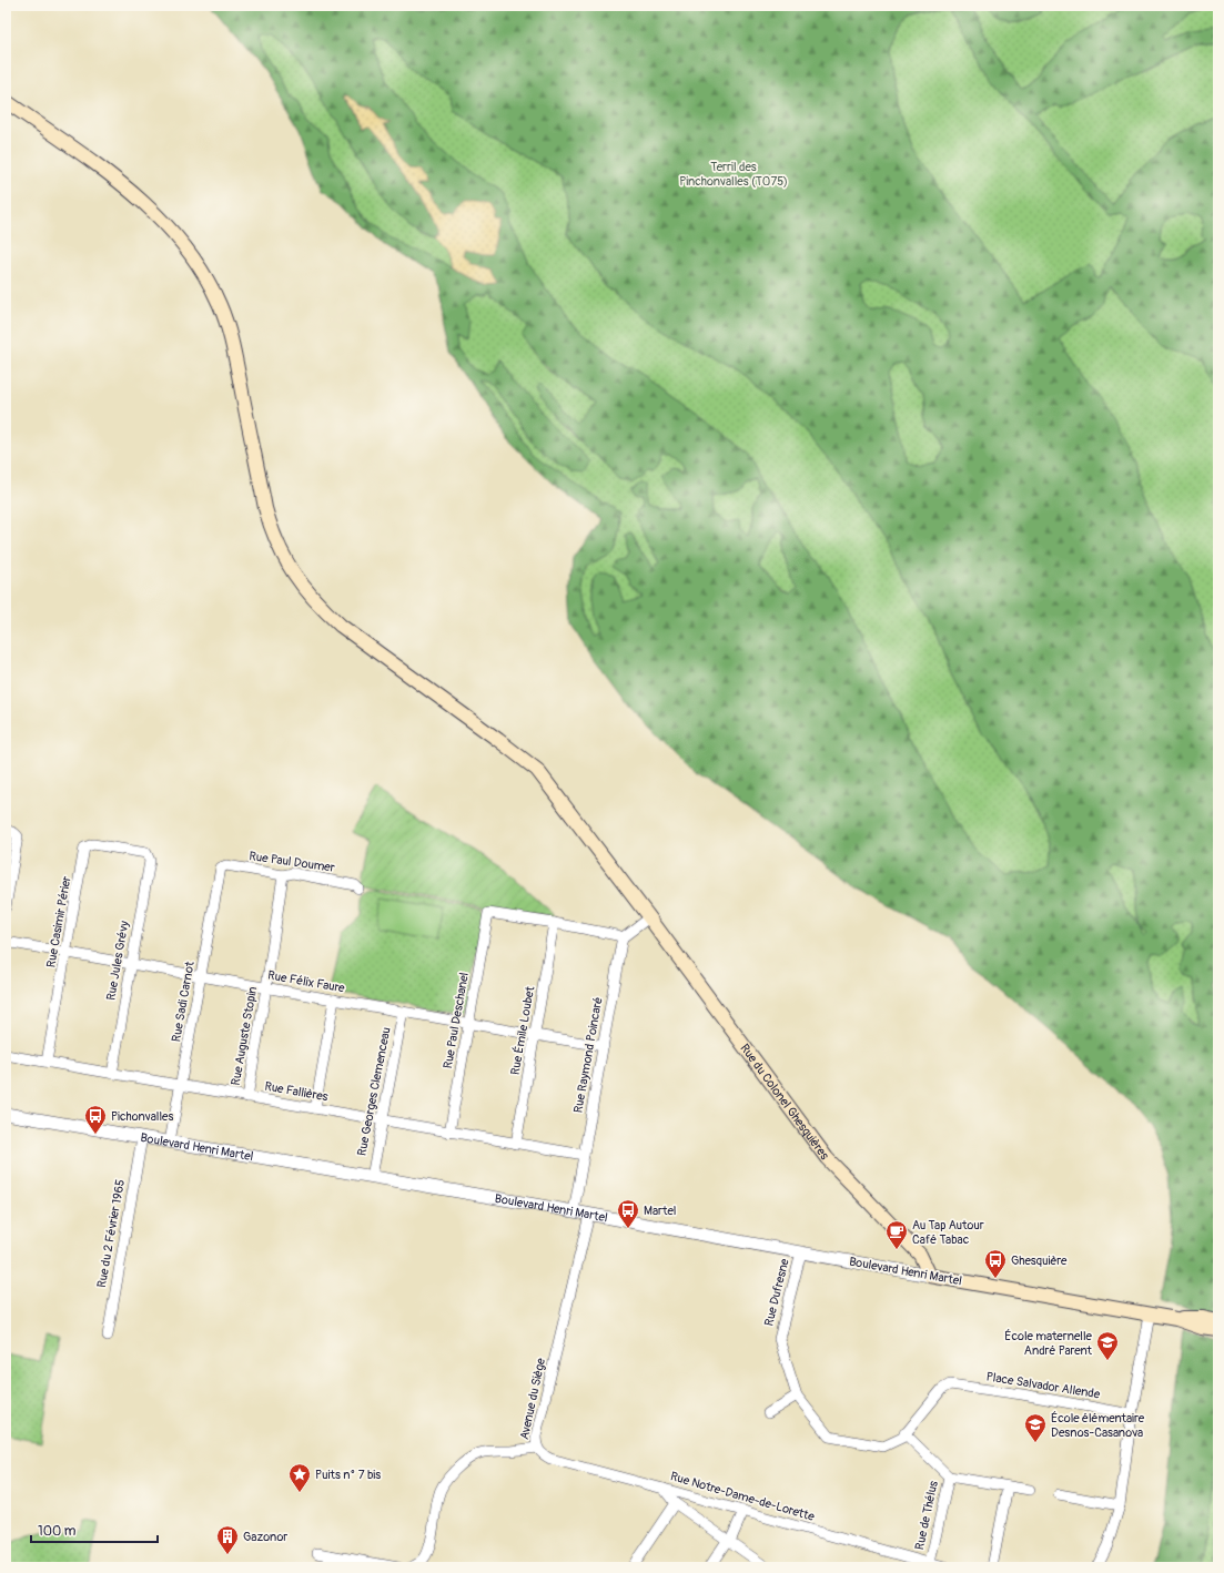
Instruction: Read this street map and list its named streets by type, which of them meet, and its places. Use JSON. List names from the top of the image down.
{
  "streets": {
    "main road": ["Rue du Colonel Ghesquières", "Boulevard Henri Martel"],
    "street": [
      "Rue Paul Doumer",
      "Rue Casimir Périer",
      "Rue Jules Grévy",
      "Rue Félix Faure",
      "Rue Sadi Carnot",
      "Rue Paul Deschanel",
      "Rue Émile Loubet",
      "Rue Auguste Stopin",
      "Rue Raymond Poincaré",
      "Rue Fallières",
      "Rue Georges Clemenceau",
      "Rue du 2 Février 1965",
      "Rue Dufresne",
      "Place Salvador Allende",
      "Avenue du Siège",
      "Rue Notre-Dame-de-Lorette",
      "Rue de Thélus"
    ]
  },
  "crossings": [
    ["Rue Paul Doumer", "Rue Sadi Carnot"],
    ["Rue Paul Doumer", "Rue Auguste Stopin"],
    ["Rue Casimir Périer", "Rue Jules Grévy"],
    ["Rue Casimir Périer", "Rue Félix Faure"],
    ["Rue Casimir Périer", "Rue Fallières"],
    ["Rue Jules Grévy", "Rue Félix Faure"],
    ["Rue Jules Grévy", "Rue Fallières"],
    ["Rue Félix Faure", "Rue Sadi Carnot"],
    ["Rue Félix Faure", "Rue Paul Deschanel"],
    ["Rue Félix Faure", "Rue Émile Loubet"],
    ["Rue Félix Faure", "Rue Auguste Stopin"],
    ["Rue Félix Faure", "Rue Raymond Poincaré"],
    ["Rue Félix Faure", "Rue Georges Clemenceau"],
    ["Rue Sadi Carnot", "Rue Fallières"],
    ["Rue Sadi Carnot", "Boulevard Henri Martel"],
    ["Rue Paul Deschanel", "Rue Émile Loubet"],
    ["Rue Paul Deschanel", "Rue Fallières"],
    ["Rue Émile Loubet", "Rue Fallières"],
    ["Rue Auguste Stopin", "Rue Fallières"],
    ["Rue Raymond Poincaré", "Rue Fallières"],
    ["Rue Raymond Poincaré", "Boulevard Henri Martel"],
    ["Rue Fallières", "Rue Georges Clemenceau"],
    ["Rue Georges Clemenceau", "Boulevard Henri Martel"],
    ["Rue du Colonel Ghesquières", "Boulevard Henri Martel"],
    ["Boulevard Henri Martel", "Rue du 2 Février 1965"],
    ["Boulevard Henri Martel", "Rue Dufresne"],
    ["Boulevard Henri Martel", "Avenue du Siège"],
    ["Avenue du Siège", "Rue Notre-Dame-de-Lorette"],
    ["Rue Notre-Dame-de-Lorette", "Rue de Thélus"]
  ],
  "parks": ["Terril des Pinchonvalles (T075)"],
  "places": {
    "bus stop": ["Pichonvalles", "Martel", "Ghesquière"],
    "cafe": ["Au Tap Autour Café Tabac"],
    "school or university": ["École maternelle André Parent", "École élémentaire Desnos-Casanova"],
    "place": ["Puits n° 7 bis"],
    "building": ["Gazonor"]
  },
  "scale_bar": "100 m"
}
